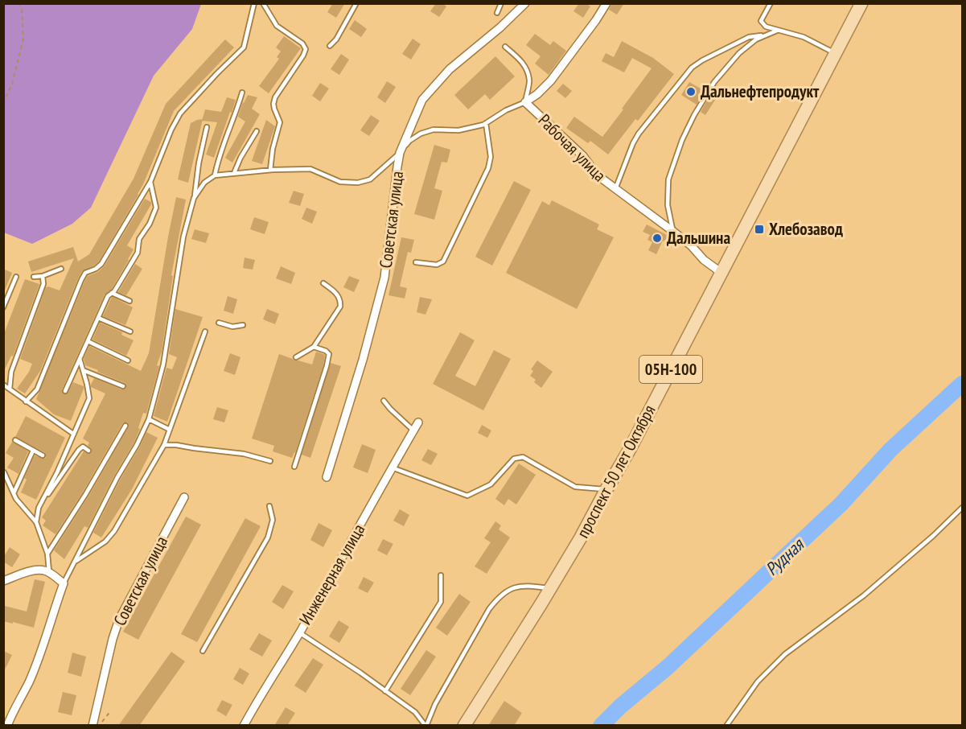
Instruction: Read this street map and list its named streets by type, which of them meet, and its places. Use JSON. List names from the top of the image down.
{
  "streets": {
    "main road": ["05Н-100", "проспект 50 лет Октября"],
    "street": ["Рабочая улица", "Советская улица", "Инженерная улица"]
  },
  "crossings": [
    ["Рабочая улица", "проспект 50 лет Октября"]
  ],
  "water": ["Рудная"],
  "places": {
    "other": ["Дальнефтепродукт", "Дальшина"],
    "transit": ["Хлебозавод"]
  }
}
